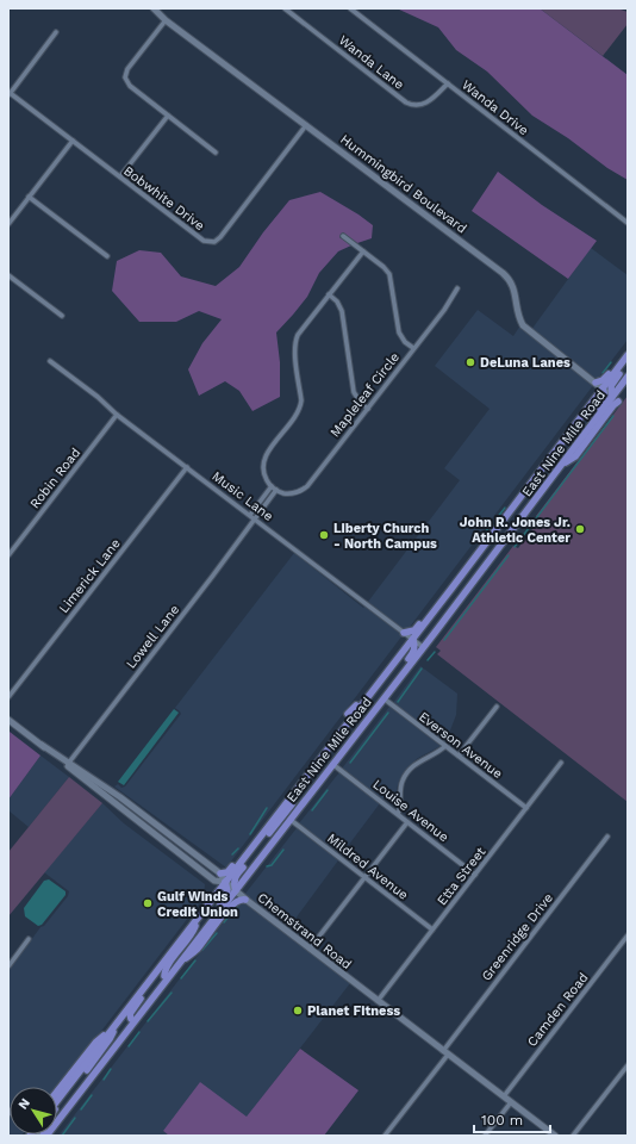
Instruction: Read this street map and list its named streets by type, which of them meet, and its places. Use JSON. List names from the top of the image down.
{
  "streets": {
    "main road": ["East Nine Mile Road"],
    "street": [
      "Wanda Lane",
      "Wanda Drive",
      "Hummingbird Boulevard",
      "Bobwhite Drive",
      "Mapleleaf Circle",
      "Robin Road",
      "Music Lane",
      "Limerick Lane",
      "Lowell Lane",
      "Everson Avenue",
      "Louise Avenue",
      "Mildred Avenue",
      "Etta Street",
      "Chemstrand Road",
      "Greenridge Drive",
      "Camden Road"
    ]
  },
  "crossings": [
    ["Wanda Lane", "Wanda Drive"],
    ["Hummingbird Boulevard", "Bobwhite Drive"],
    ["Hummingbird Boulevard", "East Nine Mile Road"],
    ["East Nine Mile Road", "Music Lane"],
    ["East Nine Mile Road", "Everson Avenue"],
    ["East Nine Mile Road", "Louise Avenue"],
    ["East Nine Mile Road", "Mildred Avenue"],
    ["East Nine Mile Road", "Chemstrand Road"],
    ["Robin Road", "Music Lane"],
    ["Music Lane", "Limerick Lane"],
    ["Music Lane", "Lowell Lane"],
    ["Lowell Lane", "Chemstrand Road"],
    ["Everson Avenue", "Etta Street"],
    ["Louise Avenue", "Etta Street"],
    ["Mildred Avenue", "Etta Street"],
    ["Etta Street", "Chemstrand Road"],
    ["Chemstrand Road", "Greenridge Drive"],
    ["Chemstrand Road", "Camden Road"]
  ],
  "places": [
    "DeLuna Lanes",
    "John R. Jones Jr. Athletic Center",
    "Liberty Church - North Campus",
    "Gulf Winds Credit Union",
    "Planet Fitness"
  ],
  "scale_bar": "100 m",
  "north": "top left"
}
